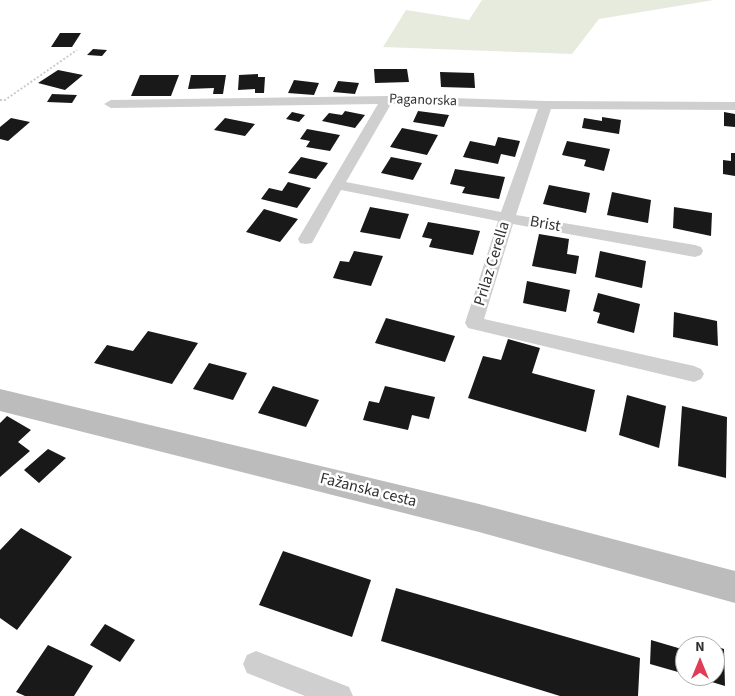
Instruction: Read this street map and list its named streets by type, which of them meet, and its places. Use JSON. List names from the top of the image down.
{
  "streets": {
    "main road": ["Fažanska cesta"],
    "street": ["Paganorska", "Brist", "Prilaz Cerella"]
  },
  "crossings": [
    ["Paganorska", "Prilaz Cerella"],
    ["Brist", "Prilaz Cerella"]
  ],
  "north": "top"
}
